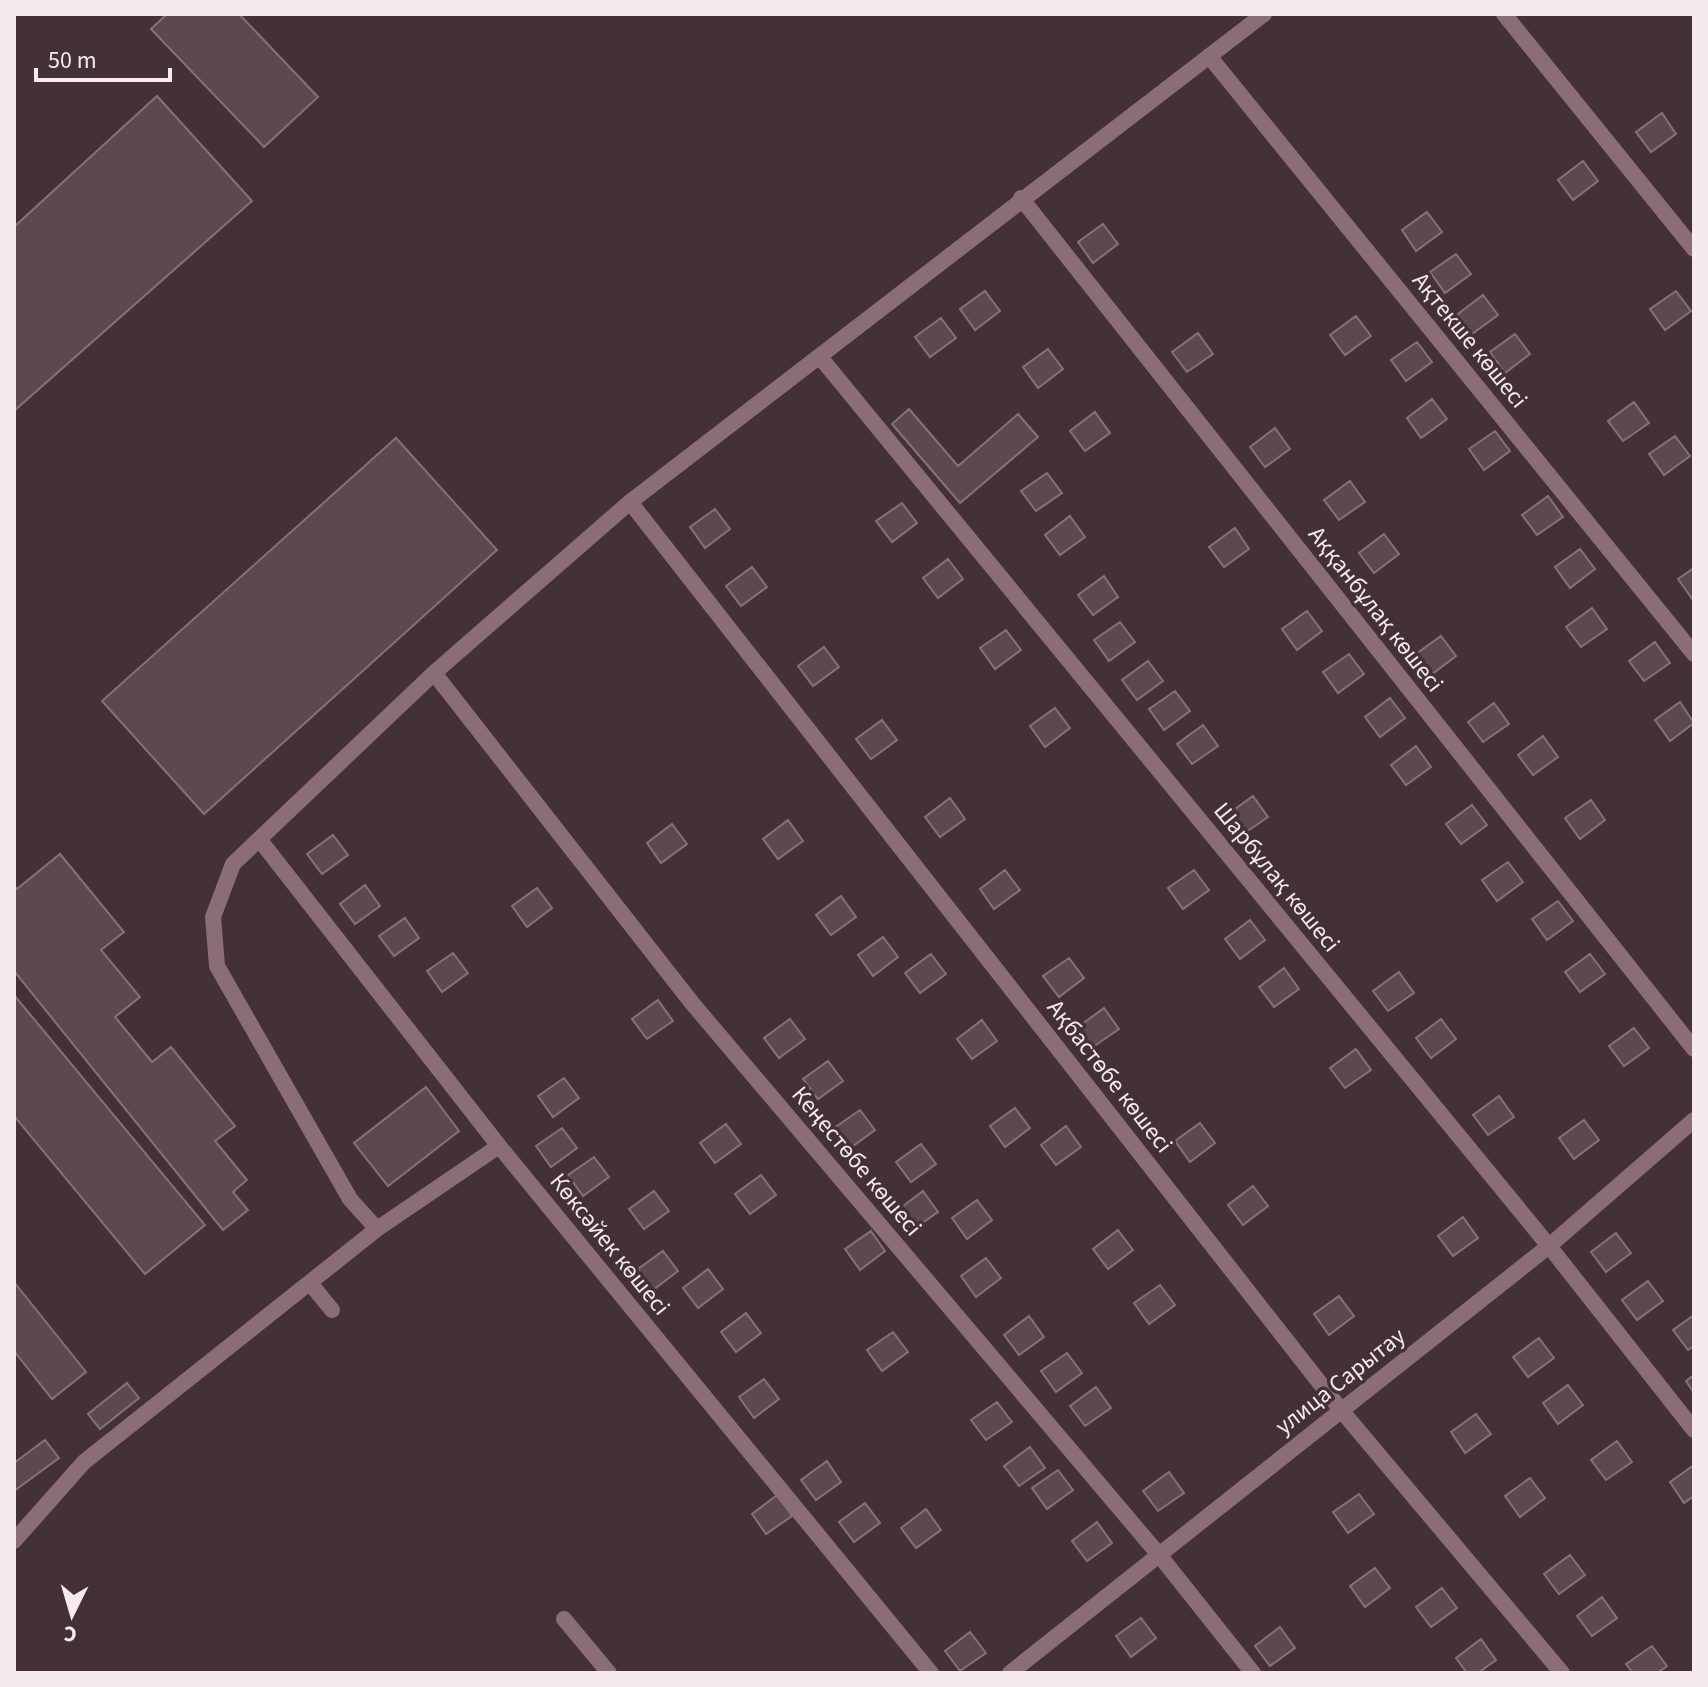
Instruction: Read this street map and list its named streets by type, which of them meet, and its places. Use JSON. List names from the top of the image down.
{
  "streets": {
    "street": [
      "Ақтекше көшесі",
      "Аққанбұлақ көшесі",
      "Шарбұлақ көшесі",
      "Ақбастөбе көшесі",
      "Кеңестөбе көшесі",
      "Көксәйек көшесі",
      "улица Сарытау"
    ]
  },
  "crossings": [
    ["Шарбұлақ көшесі", "улица Сарытау"],
    ["Ақбастөбе көшесі", "улица Сарытау"],
    ["Кеңестөбе көшесі", "улица Сарытау"]
  ],
  "scale_bar": "50 m",
  "north": "bottom"
}
